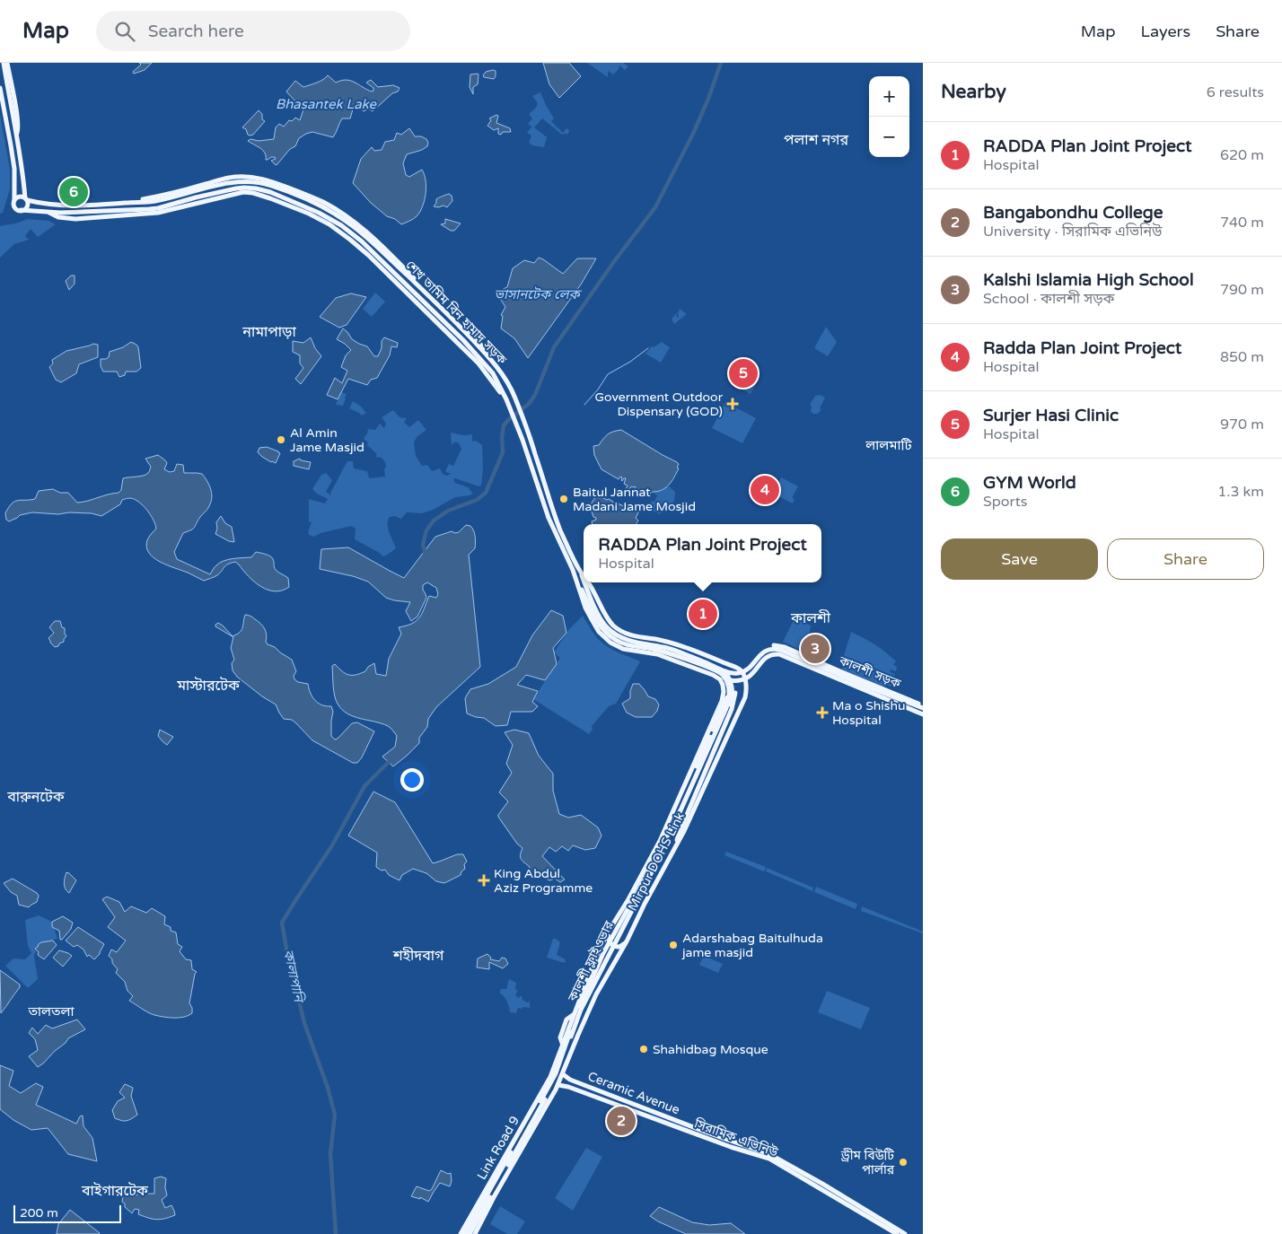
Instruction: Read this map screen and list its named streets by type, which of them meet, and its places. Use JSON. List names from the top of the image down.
{
  "streets": {
    "main road": [
      "শেখ তামিম বিন হামাদ সড়ক",
      "কালশী সড়ক",
      "Mirpur DOHS Link",
      "কালশী ফ্লাইওভার",
      "Ceramic Avenue",
      "সিরামিক এভিনিউ",
      "Link Road 9"
    ]
  },
  "crossings": [
    ["শেখ তামিম বিন হামাদ সড়ক", "কালশী সড়ক"],
    ["শেখ তামিম বিন হামাদ সড়ক", "Mirpur DOHS Link"],
    ["Mirpur DOHS Link", "Ceramic Avenue"],
    ["Mirpur DOHS Link", "Link Road 9"],
    ["Ceramic Avenue", "Link Road 9"],
    ["সিরামিক এভিনিউ", "Link Road 9"]
  ],
  "districts": [
    "পলাশ নগর",
    "নামাপাড়া",
    "লালমাটি",
    "কালশী",
    "মাস্টারটেক",
    "বারুনটেক",
    "শহীদবাগ",
    "তালতলা",
    "বাইগারটেক"
  ],
  "water": ["Bhasantek Lake", "ভাসানটেক লেক", "কালাপানি"],
  "places": {
    "health": ["Government Outdoor Dispensary (GOD)", "Ma o Shishu Hospital", "King Abdul Aziz Programme"],
    "other": [
      "Al Amin Jame Masjid",
      "Baitul Jannat Madani Jame Mosjid",
      "Adarshabag Baitulhuda jame masjid",
      "Shahidbag Mosque",
      "ড্রীম বিউটি পার্লার"
    ]
  },
  "scale_bar": "200 m",
  "page": {
    "header": "Map",
    "search": "Search here",
    "nav": ["Map", "Layers", "Share"],
    "heading": ["Nearby", "6 results"],
    "map_buttons": ["+", "−"],
    "list": [
      {
        "mark": "1",
        "name": "RADDA Plan Joint Project",
        "note": "Hospital",
        "value": "620 m"
      },
      {
        "mark": "2",
        "name": "Bangabondhu College",
        "note": "University · সিরামিক এভিনিউ",
        "value": "740 m"
      },
      {
        "mark": "3",
        "name": "Kalshi Islamia High School",
        "note": "School · কালশী সড়ক",
        "value": "790 m"
      },
      {
        "mark": "4",
        "name": "Radda Plan Joint Project",
        "note": "Hospital",
        "value": "850 m"
      },
      {
        "mark": "5",
        "name": "Surjer Hasi Clinic",
        "note": "Hospital",
        "value": "970 m"
      },
      {
        "mark": "6",
        "name": "GYM World",
        "note": "Sports",
        "value": "1.3 km"
      }
    ],
    "pins": [
      "6",
      "5",
      "4",
      "1",
      "3",
      "2"
    ],
    "popup": ["RADDA Plan Joint Project", "Hospital"],
    "buttons": ["Save", "Share"],
    "scale": "200 m"
  }
}
